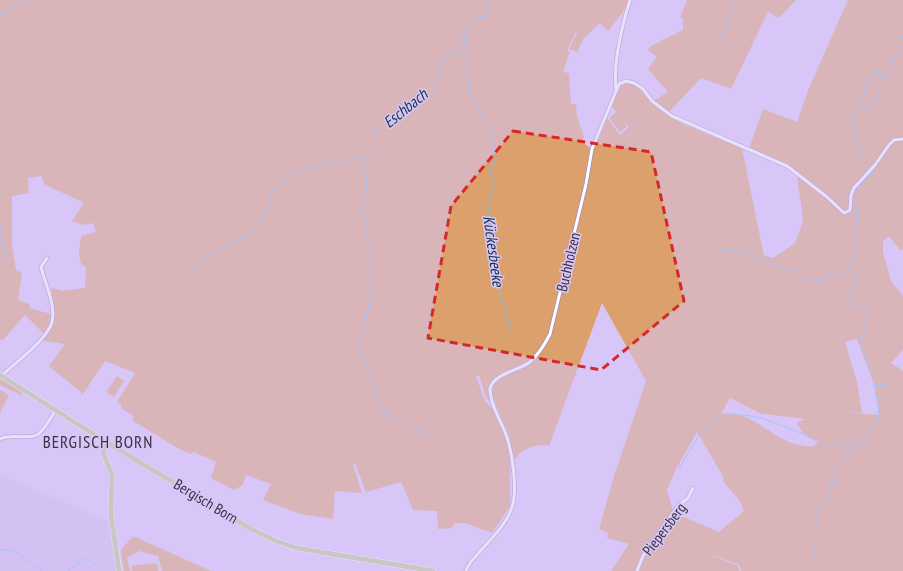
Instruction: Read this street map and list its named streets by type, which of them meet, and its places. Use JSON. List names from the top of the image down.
{
  "streets": {
    "main road": ["Bergisch Born"],
    "street": ["Buchholzen", "Piepersberg"]
  },
  "districts": ["BERGISCH BORN"],
  "water": ["Eschbach", "Kückesbeeke"]
}
